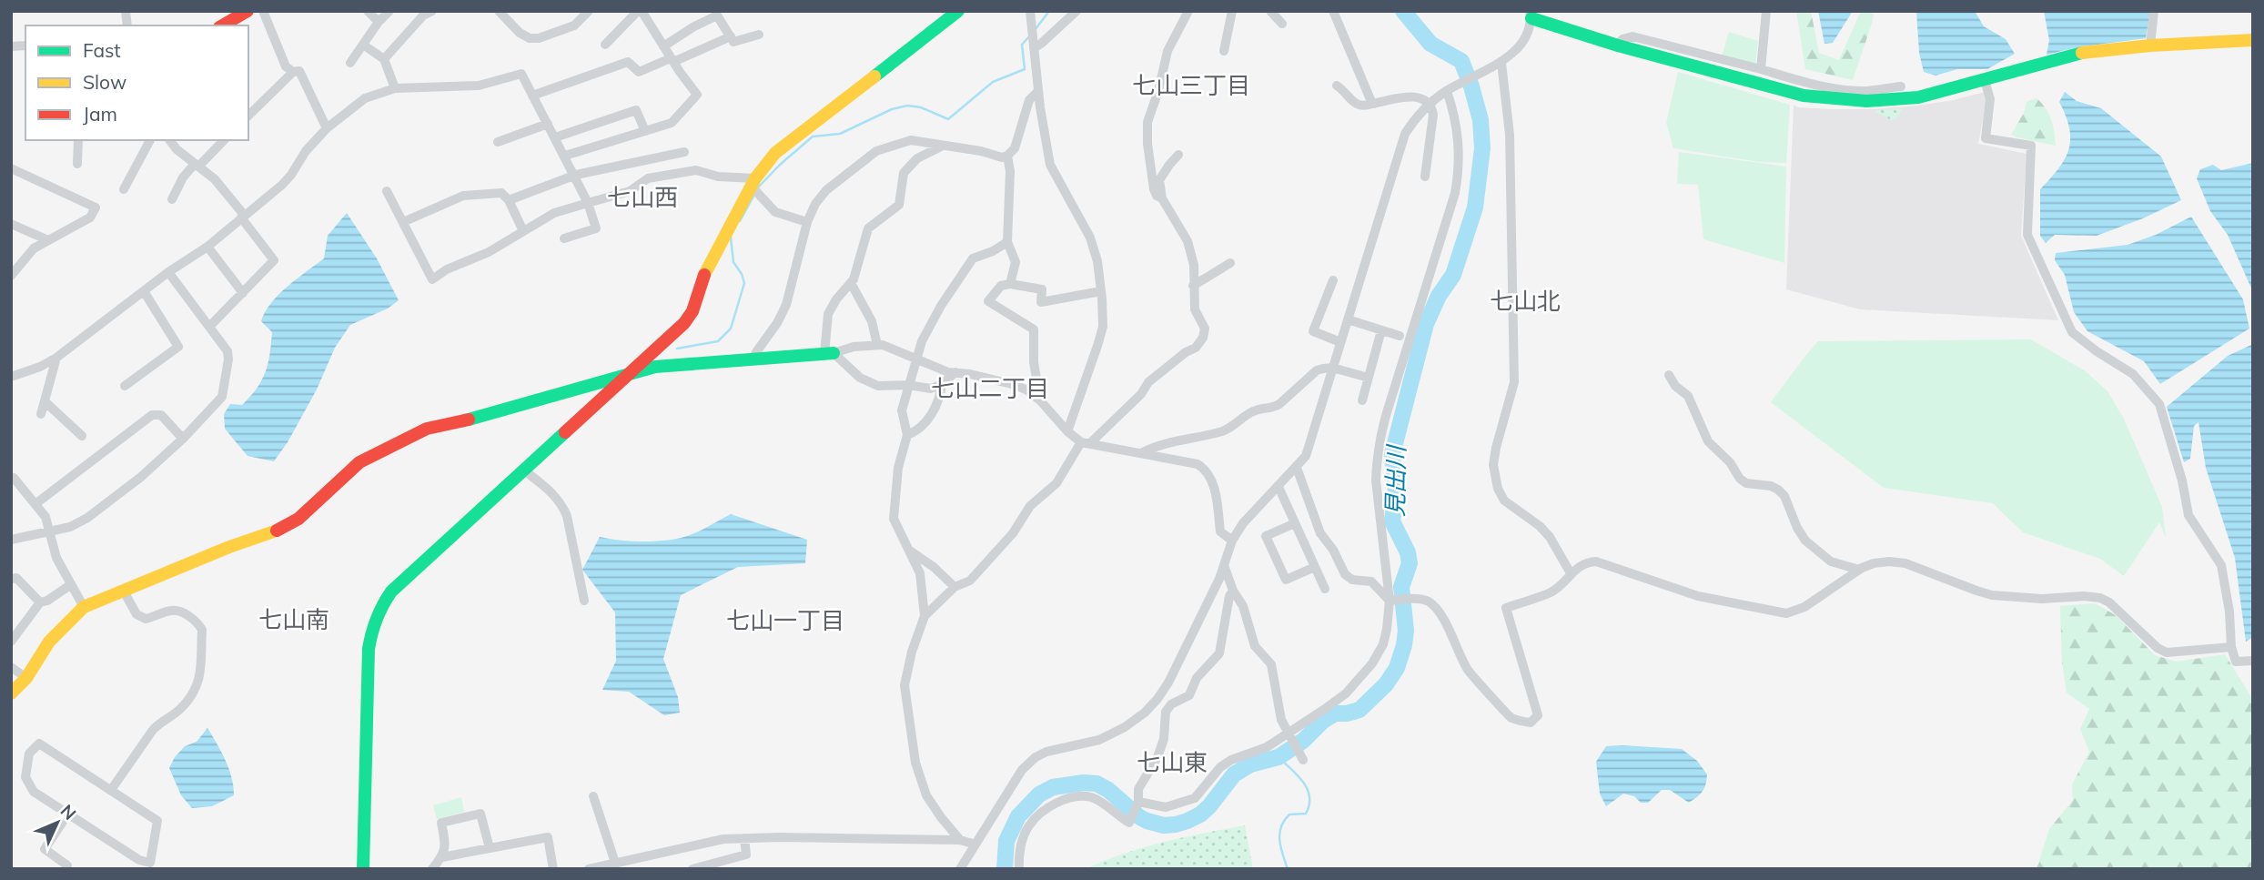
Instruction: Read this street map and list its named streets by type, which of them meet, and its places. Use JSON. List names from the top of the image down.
{
  "districts": [
    "七山三丁目",
    "七山西",
    "七山北",
    "七山二丁目",
    "七山南",
    "七山一丁目",
    "七山東"
  ],
  "water": ["見出川"],
  "legend": ["Fast", "Slow", "Jam"],
  "north": "top right"
}
